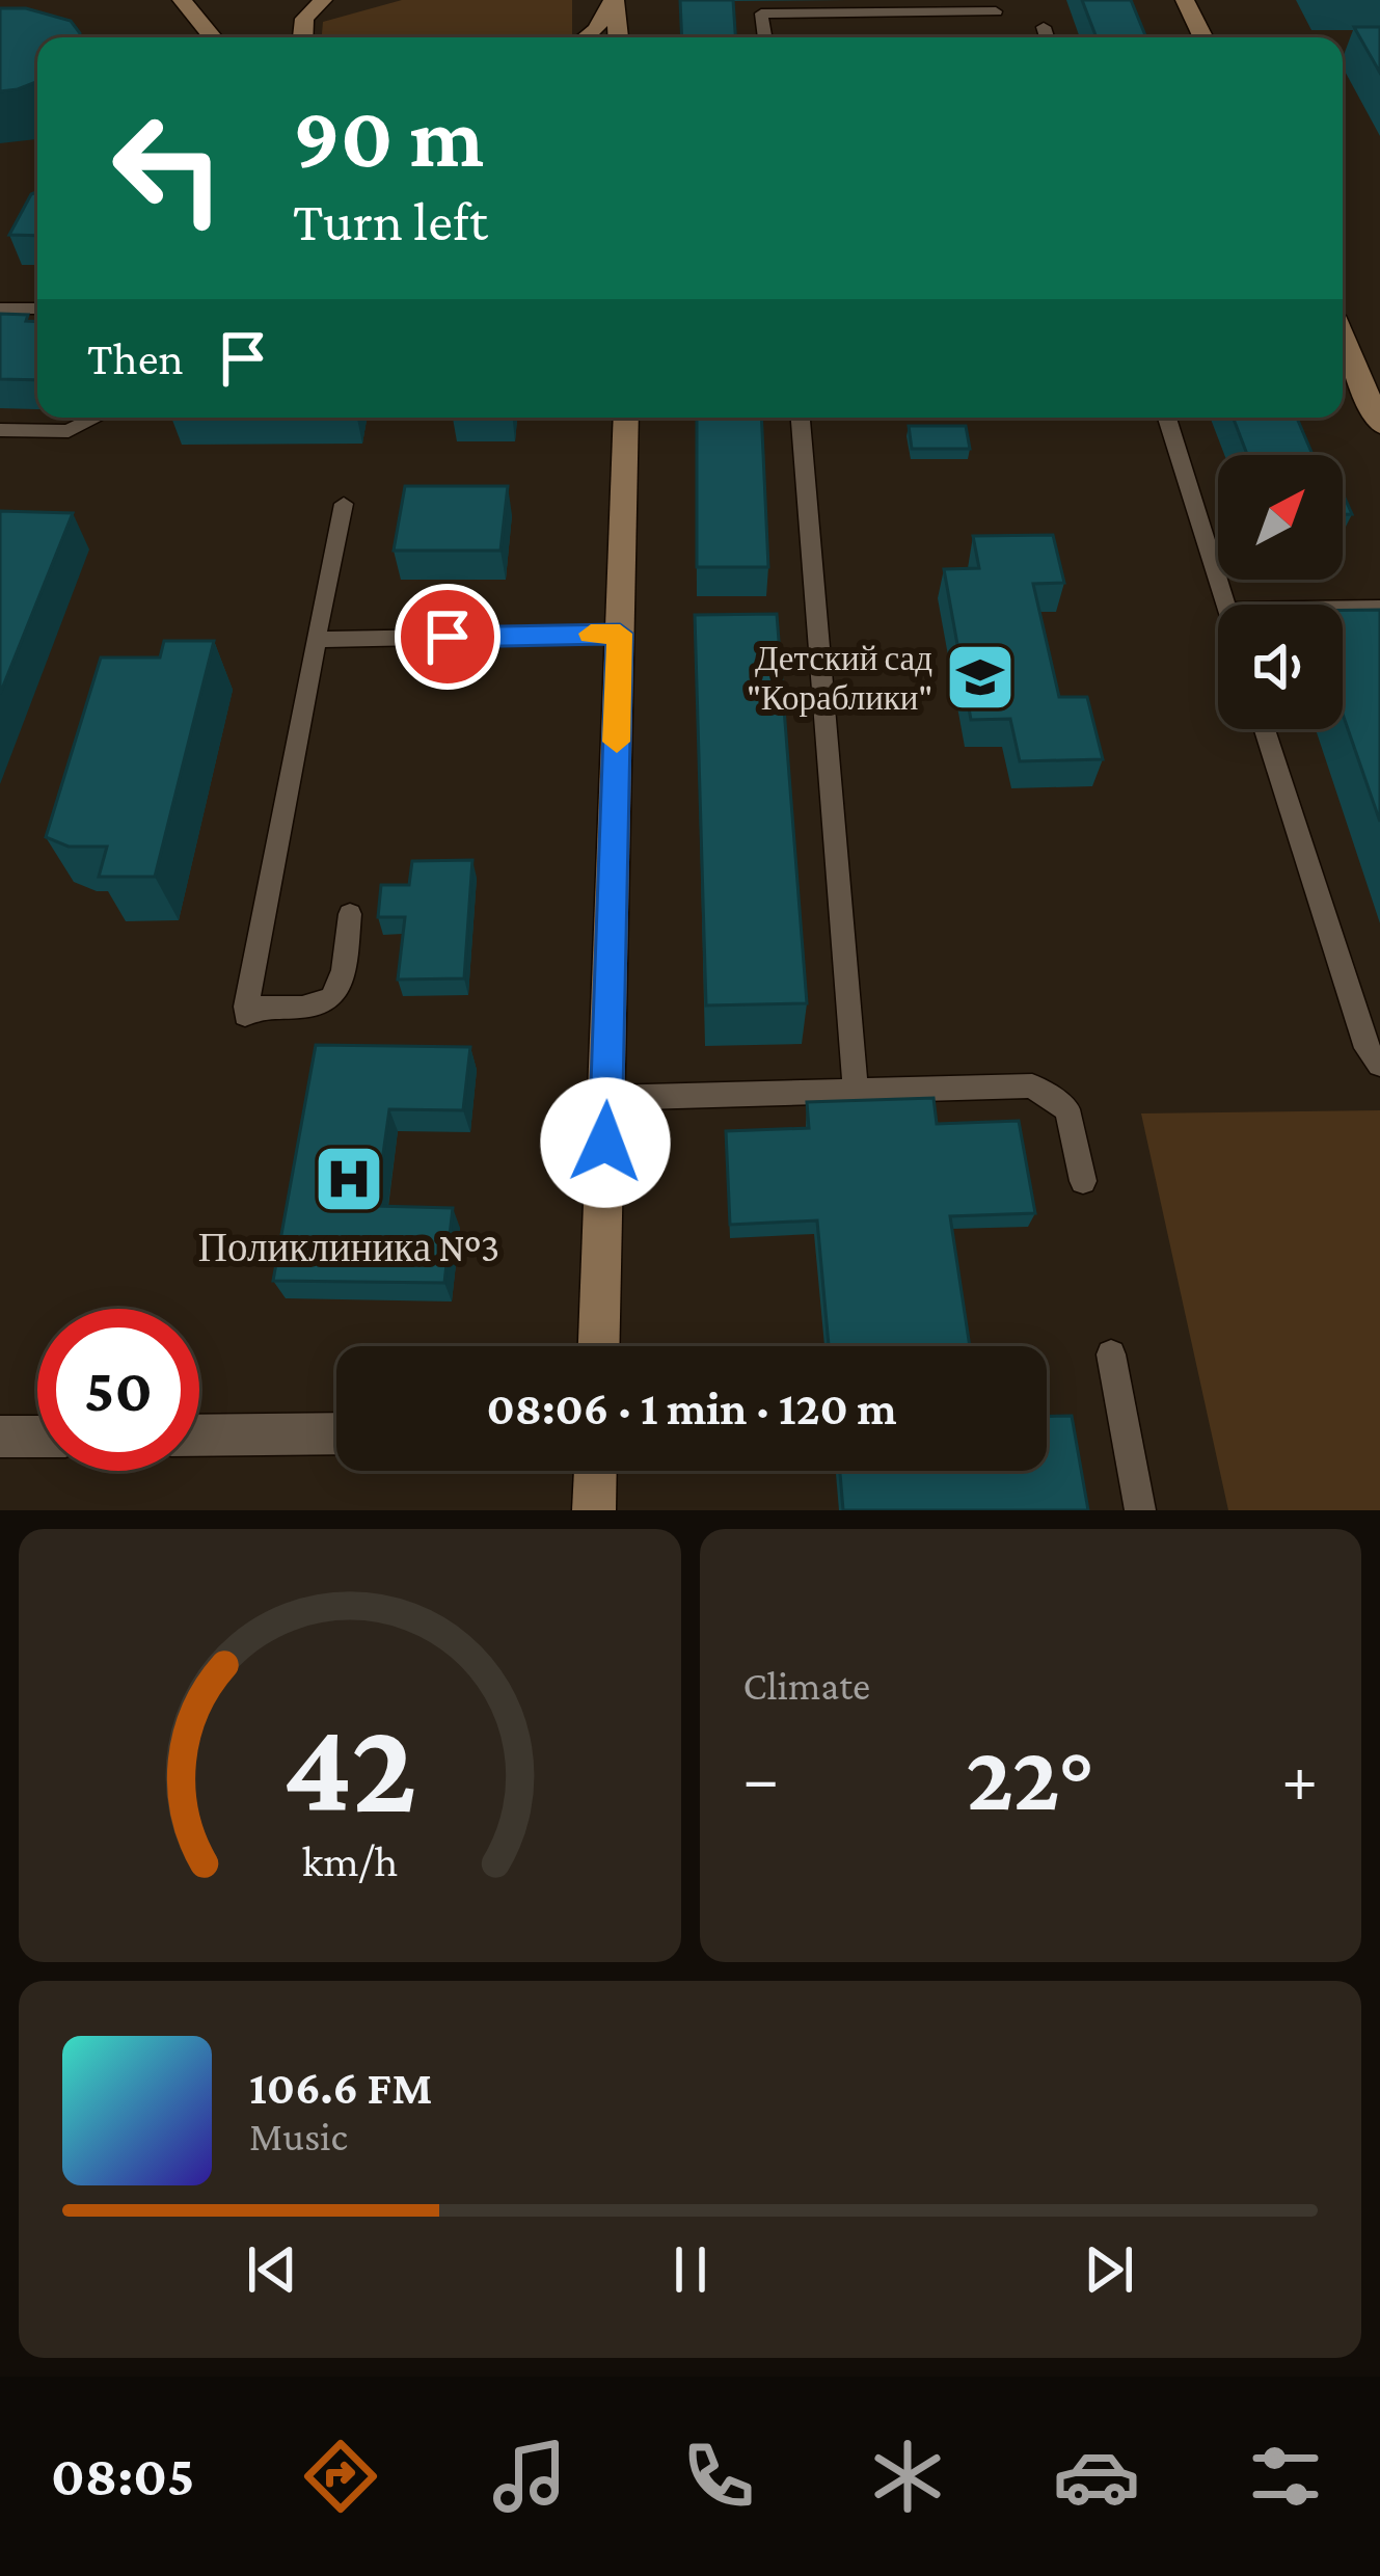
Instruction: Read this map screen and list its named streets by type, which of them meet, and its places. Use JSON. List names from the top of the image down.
{
  "places": {
    "school or university": ["Детский сад \"Кораблики\""],
    "hospital": ["Поликлиника №3"]
  },
  "north": "top right",
  "page": {
    "turn": ["90 m", "Turn left"],
    "then": "Then",
    "limit": "50",
    "trip": "08:06 · 1 min · 120 m",
    "tile": "Climate",
    "heat": ["−", "22°", "+"],
    "song": ["106.6 FM", "Music"],
    "tabs": "08:05",
    "gauge": ["42", "km/h"]
  }
}
